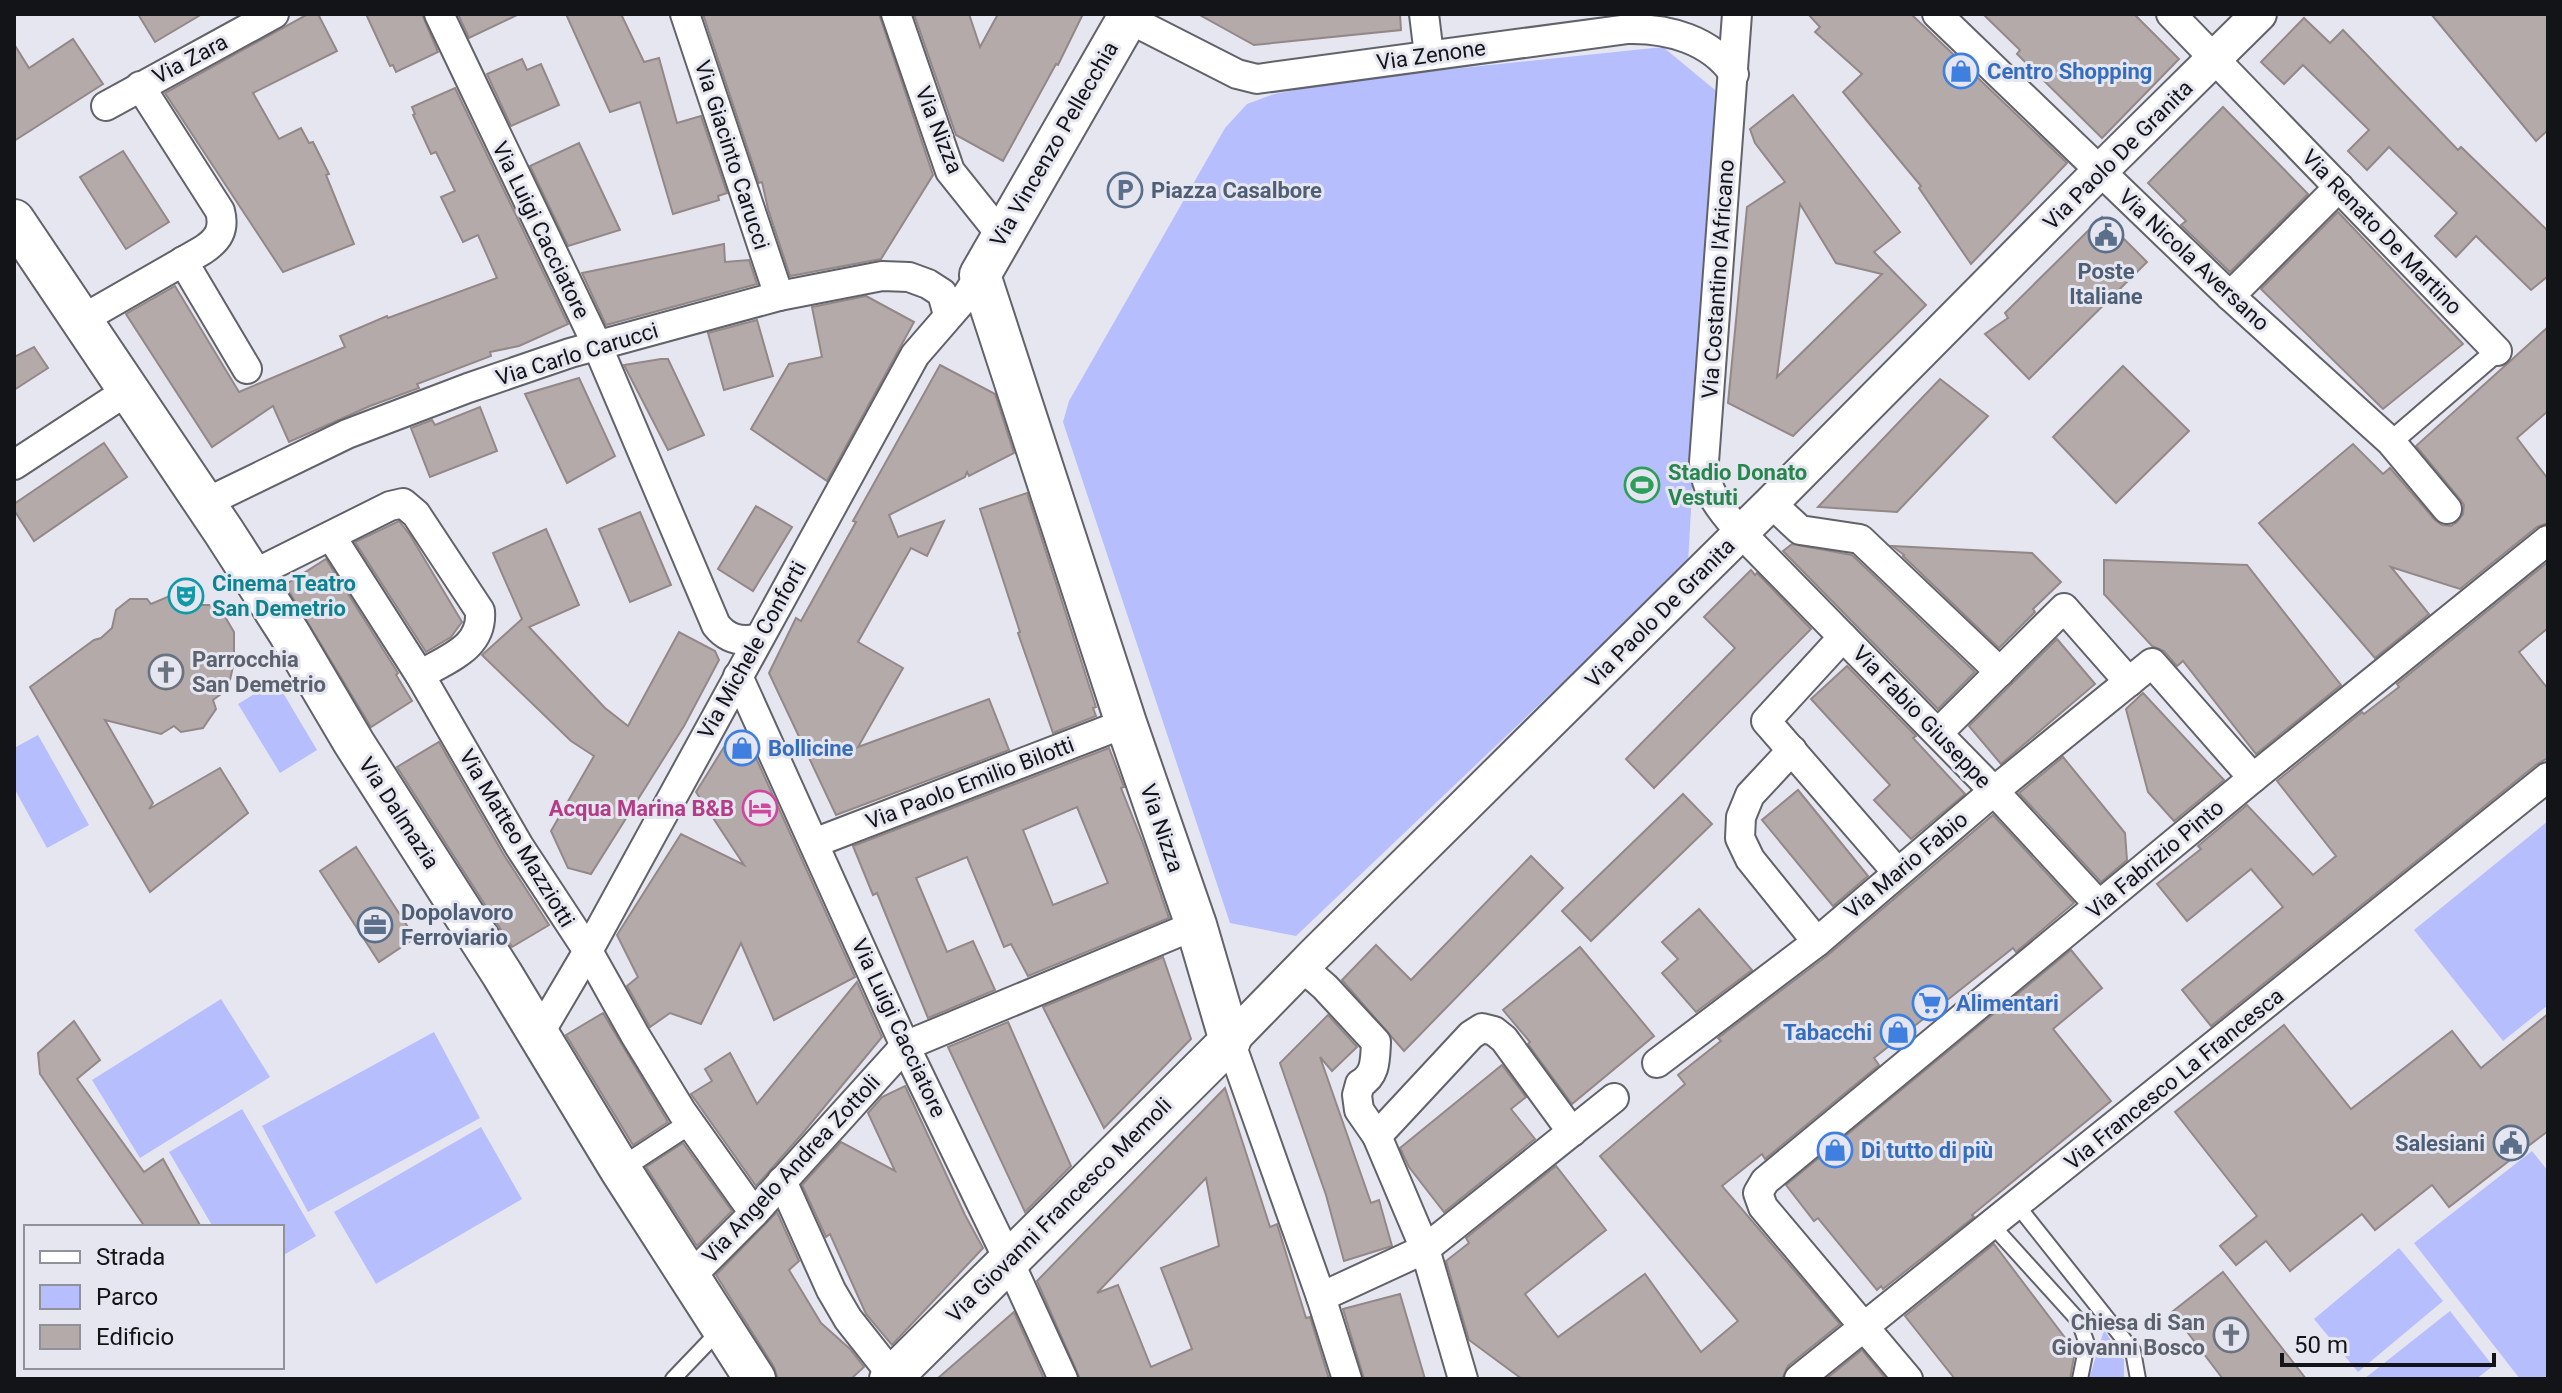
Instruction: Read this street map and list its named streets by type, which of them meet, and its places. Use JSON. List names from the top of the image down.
{
  "streets": {
    "main road": [
      "Via Nizza",
      "Via Vincenzo Pellecchia",
      "Via Dalmazia",
      "Via Giovanni Francesco Memoli"
    ],
    "street": [
      "Via Zenone",
      "Via Zara",
      "Via Giacinto Carucci",
      "Via Paolo De Granita",
      "Via Luigi Cacciatore",
      "Via Renato De Martino",
      "Via Nicola Aversano",
      "Via Costantino l'Africano",
      "Via Carlo Carucci",
      "Via Michele Conforti",
      "Via Fabio Giuseppe",
      "Via Paolo Emilio Bilotti",
      "Via Matteo Mazziotti",
      "Via Fabrizio Pinto",
      "Via Mario Fabio",
      "Via Francesco La Francesca",
      "Via Angelo Andrea Zottoli"
    ]
  },
  "crossings": [
    ["Via Zenone", "Via Vincenzo Pellecchia"],
    ["Via Zenone", "Via Costantino l'Africano"],
    ["Via Nizza", "Via Vincenzo Pellecchia"],
    ["Via Nizza", "Via Paolo De Granita"],
    ["Via Nizza", "Via Michele Conforti"],
    ["Via Nizza", "Via Paolo Emilio Bilotti"],
    ["Via Nizza", "Via Angelo Andrea Zottoli"],
    ["Via Nizza", "Via Giovanni Francesco Memoli"],
    ["Via Vincenzo Pellecchia", "Via Michele Conforti"],
    ["Via Giacinto Carucci", "Via Carlo Carucci"],
    ["Via Paolo De Granita", "Via Renato De Martino"],
    ["Via Paolo De Granita", "Via Nicola Aversano"],
    ["Via Paolo De Granita", "Via Costantino l'Africano"],
    ["Via Paolo De Granita", "Via Fabio Giuseppe"],
    ["Via Paolo De Granita", "Via Giovanni Francesco Memoli"],
    ["Via Luigi Cacciatore", "Via Carlo Carucci"],
    ["Via Luigi Cacciatore", "Via Michele Conforti"],
    ["Via Luigi Cacciatore", "Via Paolo Emilio Bilotti"],
    ["Via Luigi Cacciatore", "Via Angelo Andrea Zottoli"],
    ["Via Luigi Cacciatore", "Via Giovanni Francesco Memoli"],
    ["Via Renato De Martino", "Via Nicola Aversano"],
    ["Via Costantino l'Africano", "Via Fabio Giuseppe"],
    ["Via Carlo Carucci", "Via Michele Conforti"],
    ["Via Carlo Carucci", "Via Dalmazia"],
    ["Via Michele Conforti", "Via Dalmazia"],
    ["Via Michele Conforti", "Via Matteo Mazziotti"],
    ["Via Fabio Giuseppe", "Via Fabrizio Pinto"],
    ["Via Fabio Giuseppe", "Via Mario Fabio"],
    ["Via Dalmazia", "Via Angelo Andrea Zottoli"],
    ["Via Matteo Mazziotti", "Via Angelo Andrea Zottoli"],
    ["Via Fabrizio Pinto", "Via Mario Fabio"],
    ["Via Fabrizio Pinto", "Via Francesco La Francesca"]
  ],
  "places": {
    "shop": [
      "Centro Shopping",
      "Bollicine",
      "Tabacchi",
      "Di tutto di più"
    ],
    "parking": ["Piazza Casalbore"],
    "public building": ["Poste Italiane", "Salesiani"],
    "sports": ["Stadio Donato Vestuti"],
    "theatre": ["Cinema Teatro San Demetrio"],
    "church": ["Parrocchia San Demetrio", "Chiesa di San Giovanni Bosco"],
    "hotel": ["Acqua Marina B&B"],
    "office": ["Dopolavoro Ferroviario"],
    "supermarket": ["Alimentari"]
  },
  "legend": ["Strada", "Parco", "Edificio"],
  "scale_bar": "50 m"
}
